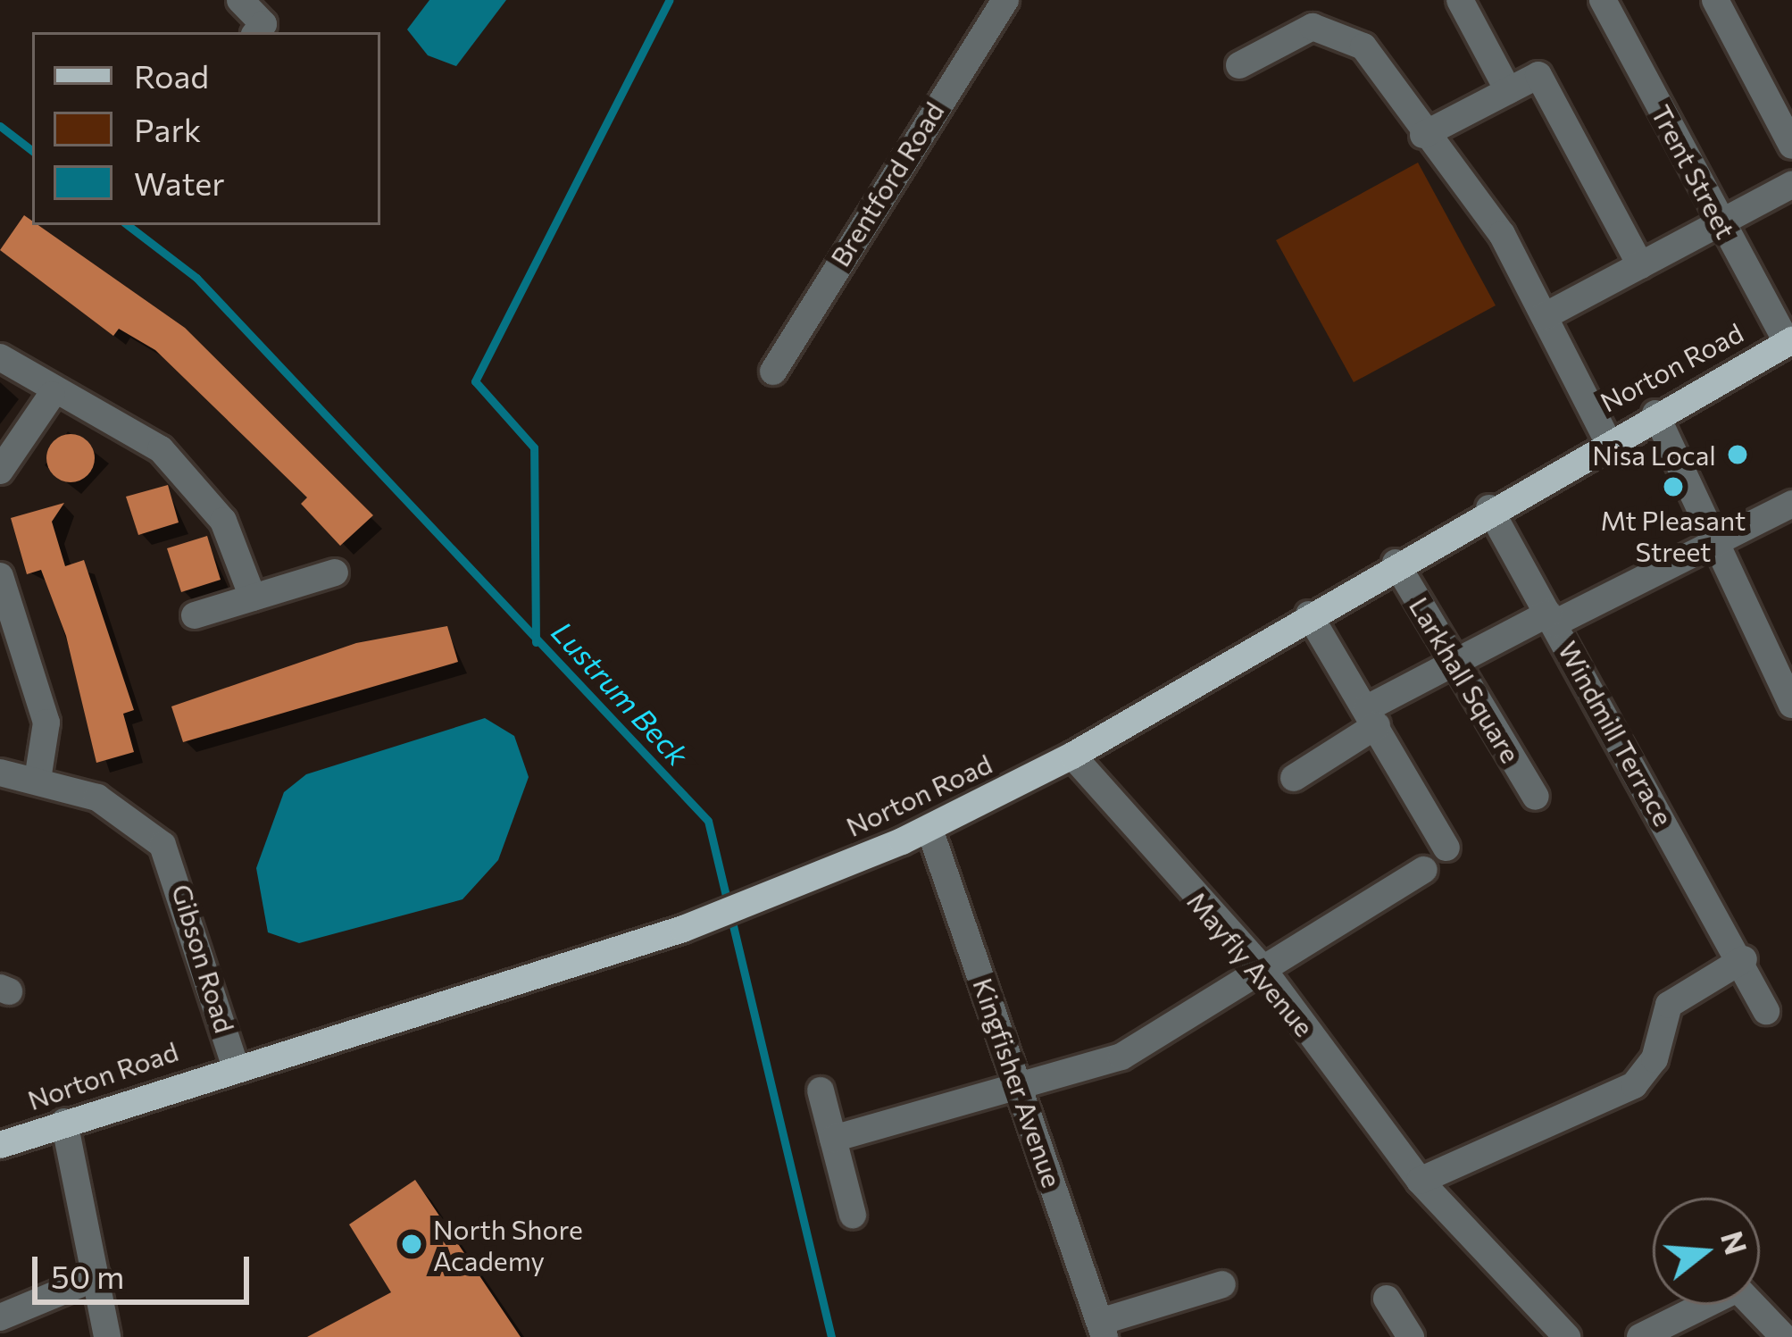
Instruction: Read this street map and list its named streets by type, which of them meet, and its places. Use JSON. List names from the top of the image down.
{
  "streets": {
    "main road": ["Norton Road"],
    "street": [
      "Trent Street",
      "Brentford Road",
      "Larkhall Square",
      "Windmill Terrace",
      "Gibson Road",
      "Mayfly Avenue",
      "Kingfisher Avenue"
    ]
  },
  "crossings": [
    ["Trent Street", "Norton Road"],
    ["Norton Road", "Larkhall Square"],
    ["Norton Road", "Windmill Terrace"],
    ["Norton Road", "Gibson Road"],
    ["Norton Road", "Mayfly Avenue"],
    ["Norton Road", "Kingfisher Avenue"]
  ],
  "water": ["Lustrum Beck"],
  "places": ["Nisa Local", "Mt Pleasant Street", "North Shore Academy"],
  "legend": ["Road", "Park", "Water"],
  "scale_bar": "50 m",
  "north": "right"
}
